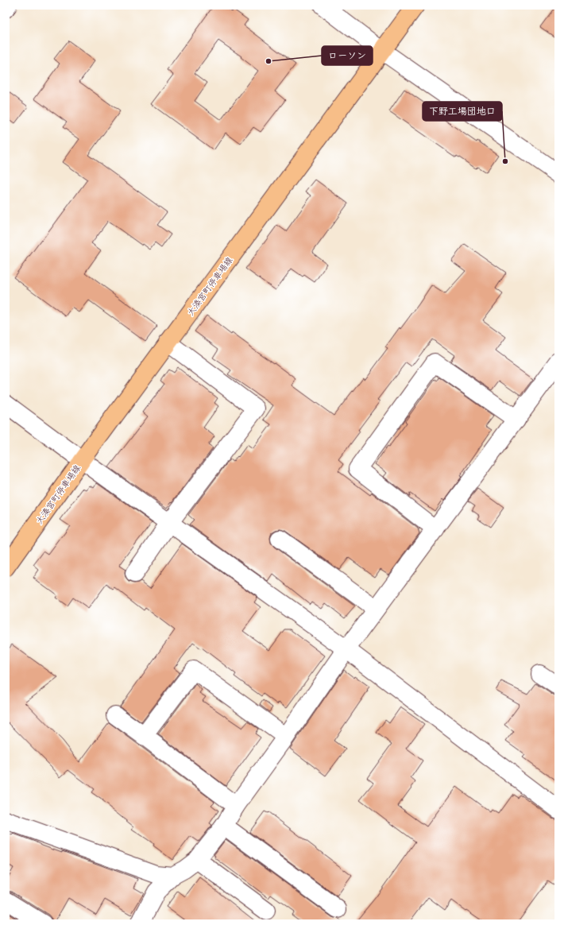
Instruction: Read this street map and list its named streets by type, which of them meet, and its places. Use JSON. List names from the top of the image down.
{
  "streets": {
    "main road": ["大湊宮町停車場線"]
  },
  "places": ["ローソン", "下野工場団地口"]
}
